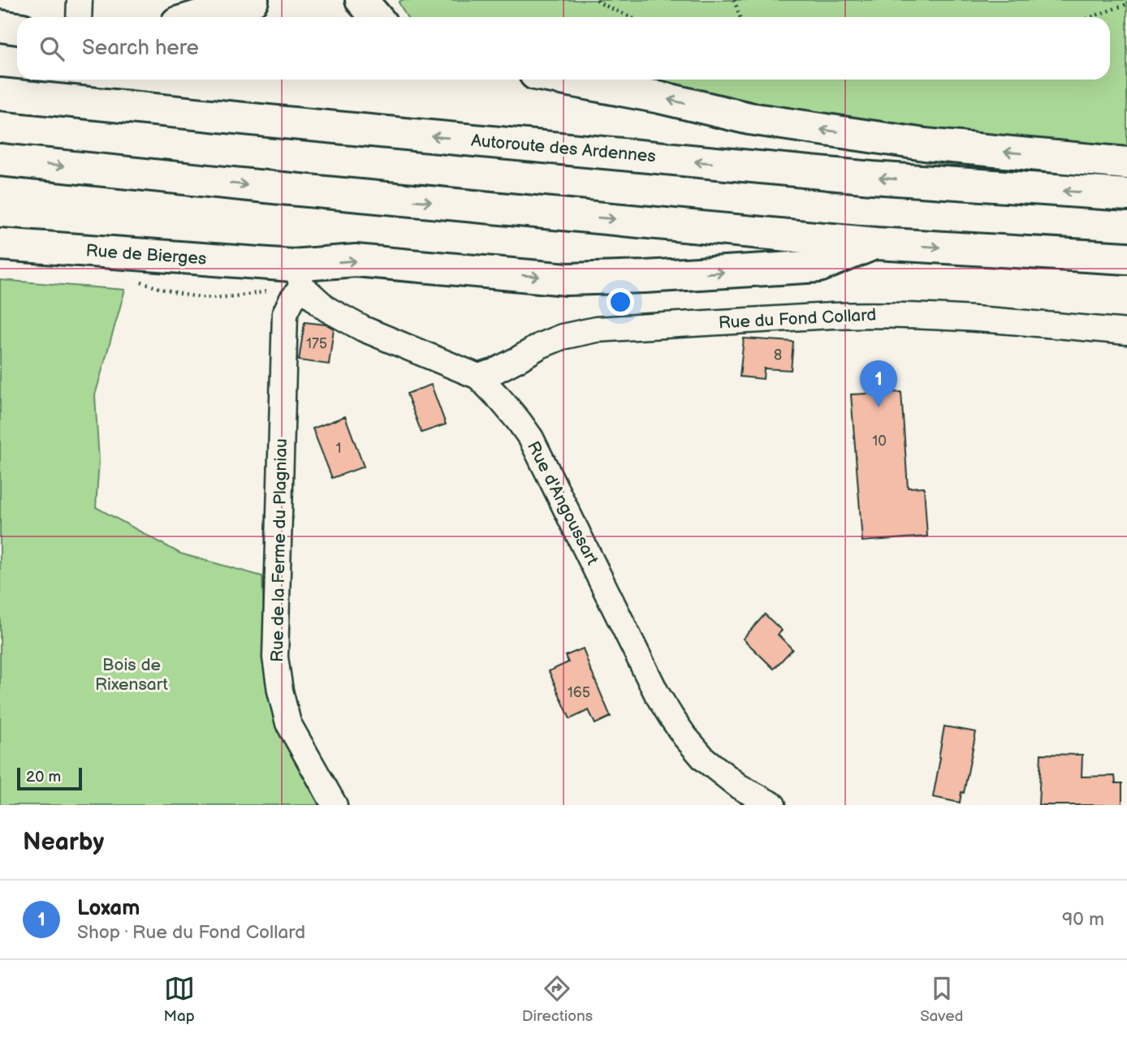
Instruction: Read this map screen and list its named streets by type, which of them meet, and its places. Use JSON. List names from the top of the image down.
{
  "streets": {
    "main road": ["Autoroute des Ardennes", "Rue de Bierges"],
    "street": ["Rue du Fond Collard", "Rue d'Angoussart", "Rue de la Ferme du Plagniau"]
  },
  "crossings": [
    ["Rue de Bierges", "Rue d'Angoussart"],
    ["Rue de Bierges", "Rue de la Ferme du Plagniau"],
    ["Rue du Fond Collard", "Rue d'Angoussart"],
    ["Rue d'Angoussart", "Rue de la Ferme du Plagniau"]
  ],
  "parks": ["Bois de Rixensart"],
  "house_numbers": [
    "175",
    "8",
    "10",
    "1",
    "165"
  ],
  "scale_bar": "20 m",
  "page": {
    "search": "Search here",
    "pins": "1",
    "scale": "20 m",
    "heading": "Nearby",
    "list": [
      {
        "mark": "1",
        "name": "Loxam",
        "note": "Shop · Rue du Fond Collard",
        "value": "90 m"
      }
    ],
    "nav": ["Map", "Directions", "Saved"]
  }
}
